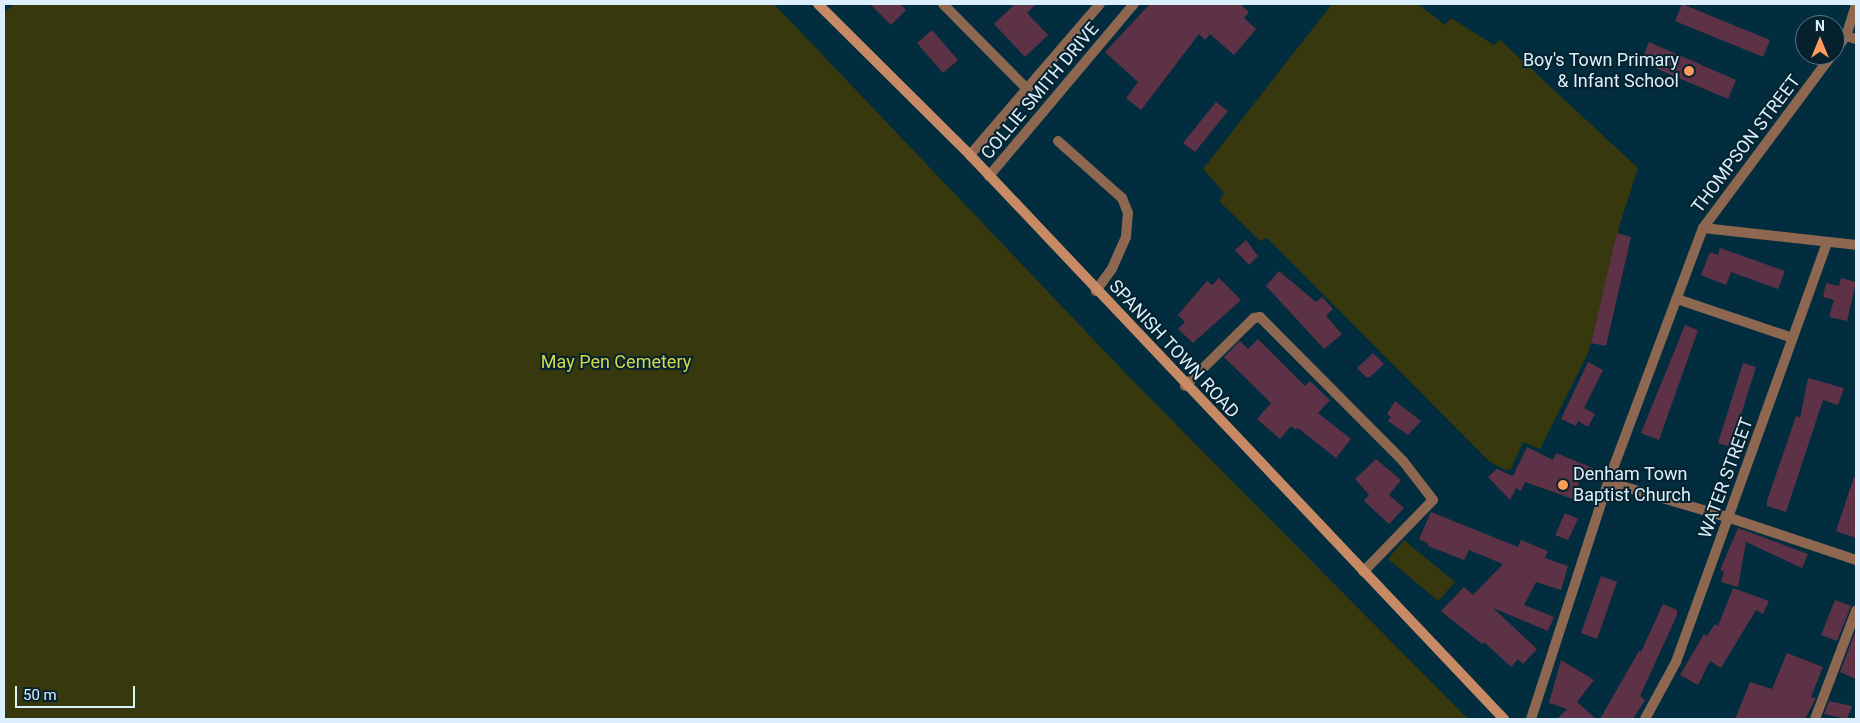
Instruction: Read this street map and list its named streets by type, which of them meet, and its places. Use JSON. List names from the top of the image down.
{
  "streets": {
    "main road": ["SPANISH TOWN ROAD"],
    "street": ["COLLIE SMITH DRIVE", "THOMPSON STREET", "WATER STREET"]
  },
  "crossings": [
    ["COLLIE SMITH DRIVE", "SPANISH TOWN ROAD"]
  ],
  "parks": ["May Pen Cemetery"],
  "places": ["Boy's Town Primary & Infant School", "Denham Town Baptist Church"],
  "scale_bar": "50 m",
  "north": "top"
}
